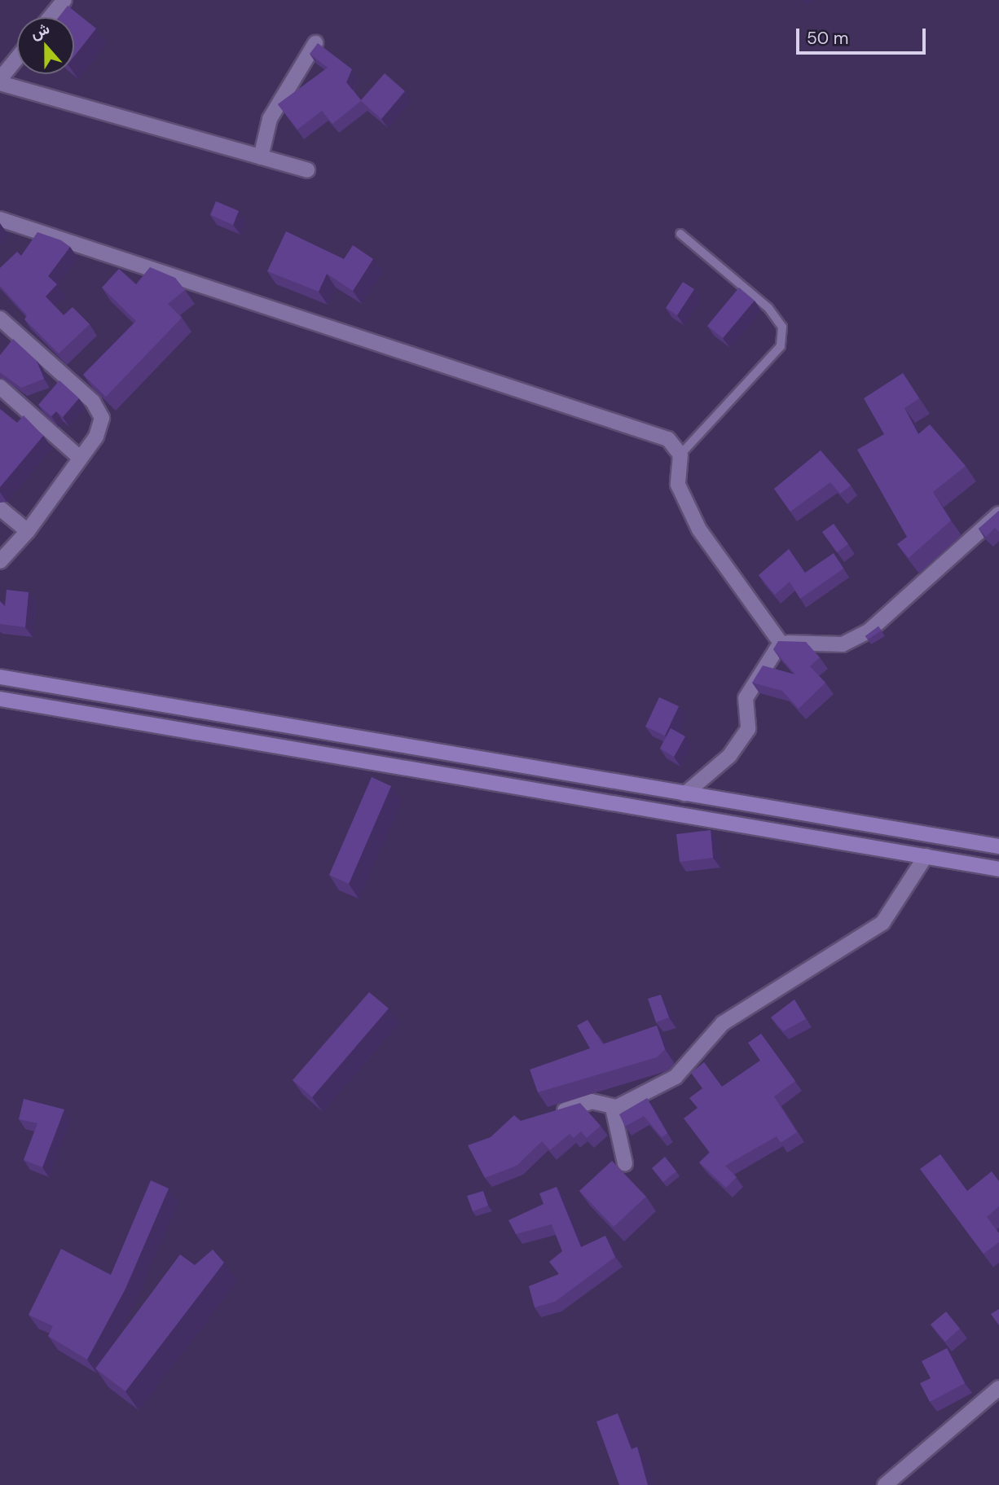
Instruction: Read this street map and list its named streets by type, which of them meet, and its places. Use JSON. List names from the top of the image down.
{
  "scale_bar": "50 m",
  "north": "top"
}
